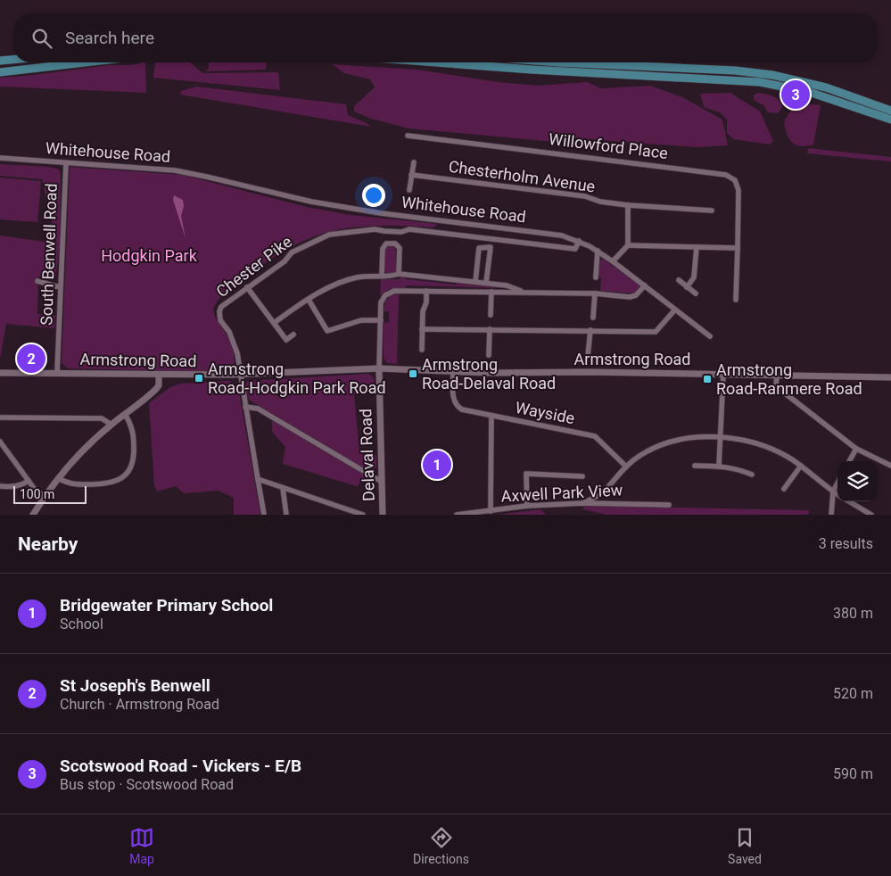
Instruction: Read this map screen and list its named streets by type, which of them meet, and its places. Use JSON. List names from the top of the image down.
{
  "streets": {
    "street": [
      "Willowford Place",
      "Whitehouse Road",
      "Chesterholm Avenue",
      "South Benwell Road",
      "Chester Pike",
      "Armstrong Road",
      "Wayside",
      "Delaval Road",
      "Axwell Park View"
    ]
  },
  "crossings": [
    ["Whitehouse Road", "South Benwell Road"],
    ["Whitehouse Road", "Chester Pike"],
    ["South Benwell Road", "Armstrong Road"],
    ["Chester Pike", "Armstrong Road"],
    ["Armstrong Road", "Wayside"],
    ["Armstrong Road", "Delaval Road"]
  ],
  "parks": ["Hodgkin Park"],
  "places": {
    "transit": ["Armstrong Road-Delaval Road", "Armstrong Road-Hodgkin Park Road", "Armstrong Road-Ranmere Road"]
  },
  "scale_bar": "100 m",
  "page": {
    "search": "Search here",
    "pins": ["3", "2", "1"],
    "scale": "100 m",
    "heading": ["Nearby", "3 results"],
    "list": [
      {
        "mark": "1",
        "name": "Bridgewater Primary School",
        "note": "School",
        "value": "380 m"
      },
      {
        "mark": "2",
        "name": "St Joseph's Benwell",
        "note": "Church · Armstrong Road",
        "value": "520 m"
      },
      {
        "mark": "3",
        "name": "Scotswood Road - Vickers - E/B",
        "note": "Bus stop · Scotswood Road",
        "value": "590 m"
      }
    ],
    "nav": ["Map", "Directions", "Saved"]
  }
}
